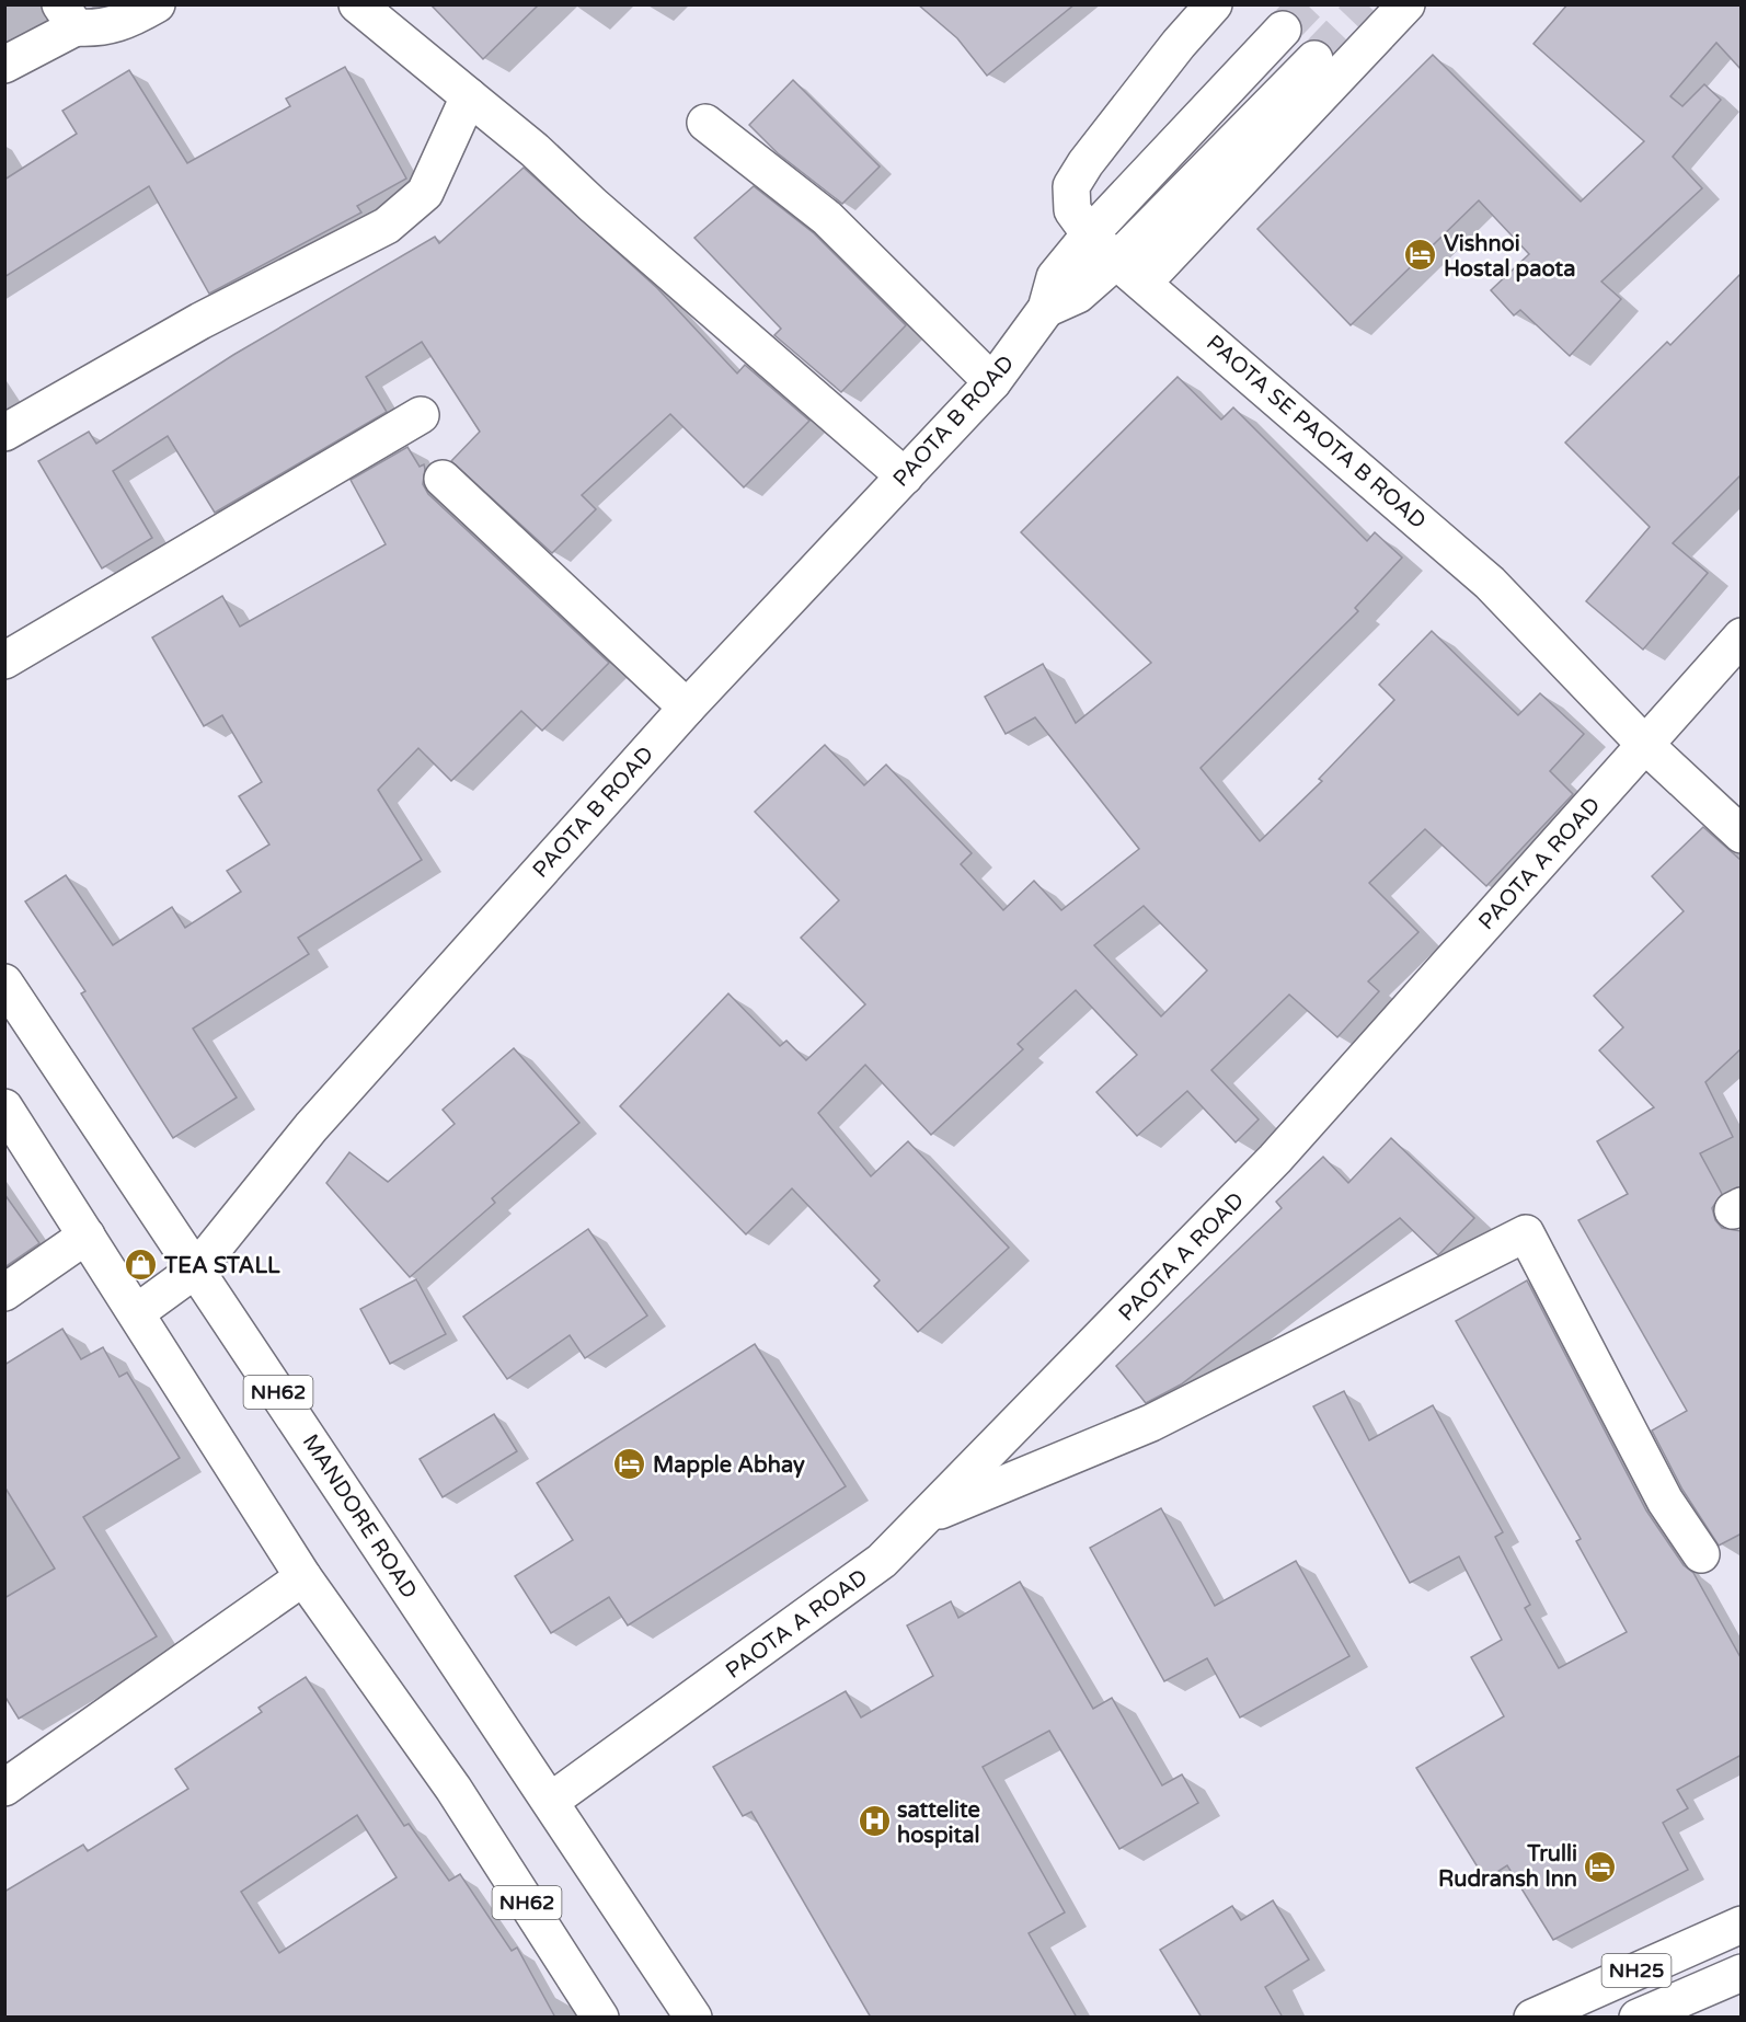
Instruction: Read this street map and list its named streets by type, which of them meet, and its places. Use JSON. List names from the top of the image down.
{
  "streets": {
    "main road": [
      "PAOTA B ROAD",
      "PAOTA SE PAOTA B ROAD",
      "PAOTA A ROAD",
      "NH62",
      "MANDORE ROAD",
      "NH25"
    ]
  },
  "crossings": [
    ["PAOTA B ROAD", "PAOTA SE PAOTA B ROAD"],
    ["PAOTA B ROAD", "NH62"],
    ["PAOTA B ROAD", "MANDORE ROAD"],
    ["PAOTA SE PAOTA B ROAD", "PAOTA A ROAD"],
    ["PAOTA A ROAD", "MANDORE ROAD"]
  ],
  "places": {
    "hotel": ["Vishnoi Hostal paota", "Mapple Abhay", "Trulli Rudransh Inn"],
    "shop": ["TEA STALL"],
    "hospital": ["sattelite hospital"]
  }
}
